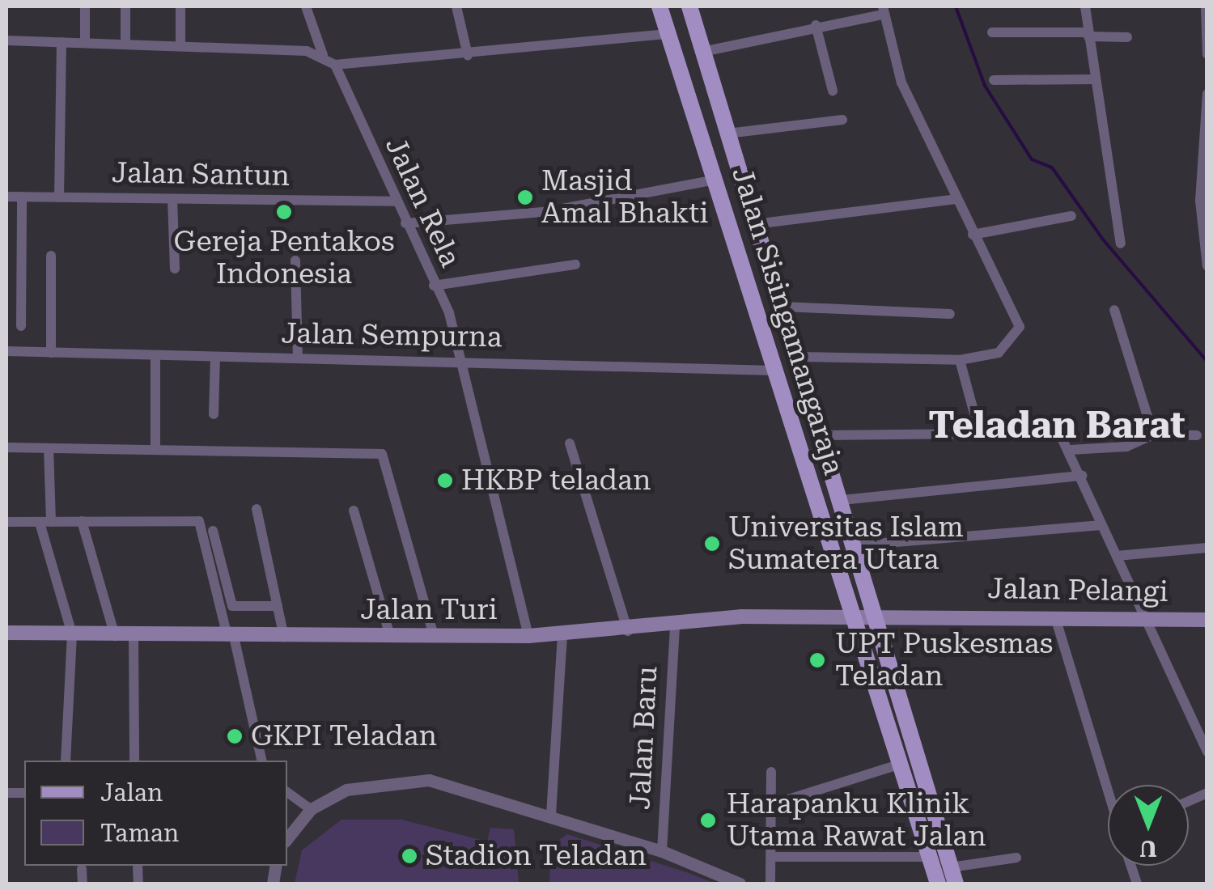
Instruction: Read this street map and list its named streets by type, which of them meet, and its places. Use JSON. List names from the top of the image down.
{
  "streets": {
    "main road": ["Jalan Sisingamangaraja", "Jalan Pelangi", "Jalan Turi"],
    "street": [
      "Jalan Santun",
      "Jalan Rela",
      "Jalan Sempurna",
      "Jalan Baru"
    ]
  },
  "crossings": [
    ["Jalan Santun", "Jalan Rela"],
    ["Jalan Rela", "Jalan Sempurna"],
    ["Jalan Rela", "Jalan Turi"],
    ["Jalan Sisingamangaraja", "Jalan Sempurna"],
    ["Jalan Sisingamangaraja", "Jalan Pelangi"],
    ["Jalan Sisingamangaraja", "Jalan Turi"],
    ["Jalan Pelangi", "Jalan Turi"],
    ["Jalan Turi", "Jalan Baru"]
  ],
  "districts": ["Teladan Barat"],
  "places": [
    "Masjid Amal Bhakti",
    "Gereja Pentakos Indonesia",
    "HKBP teladan",
    "Universitas Islam Sumatera Utara",
    "UPT Puskesmas Teladan",
    "GKPI Teladan",
    "Harapanku Klinik Utama Rawat Jalan",
    "Stadion Teladan"
  ],
  "legend": ["Jalan", "Taman"],
  "north": "bottom"
}
